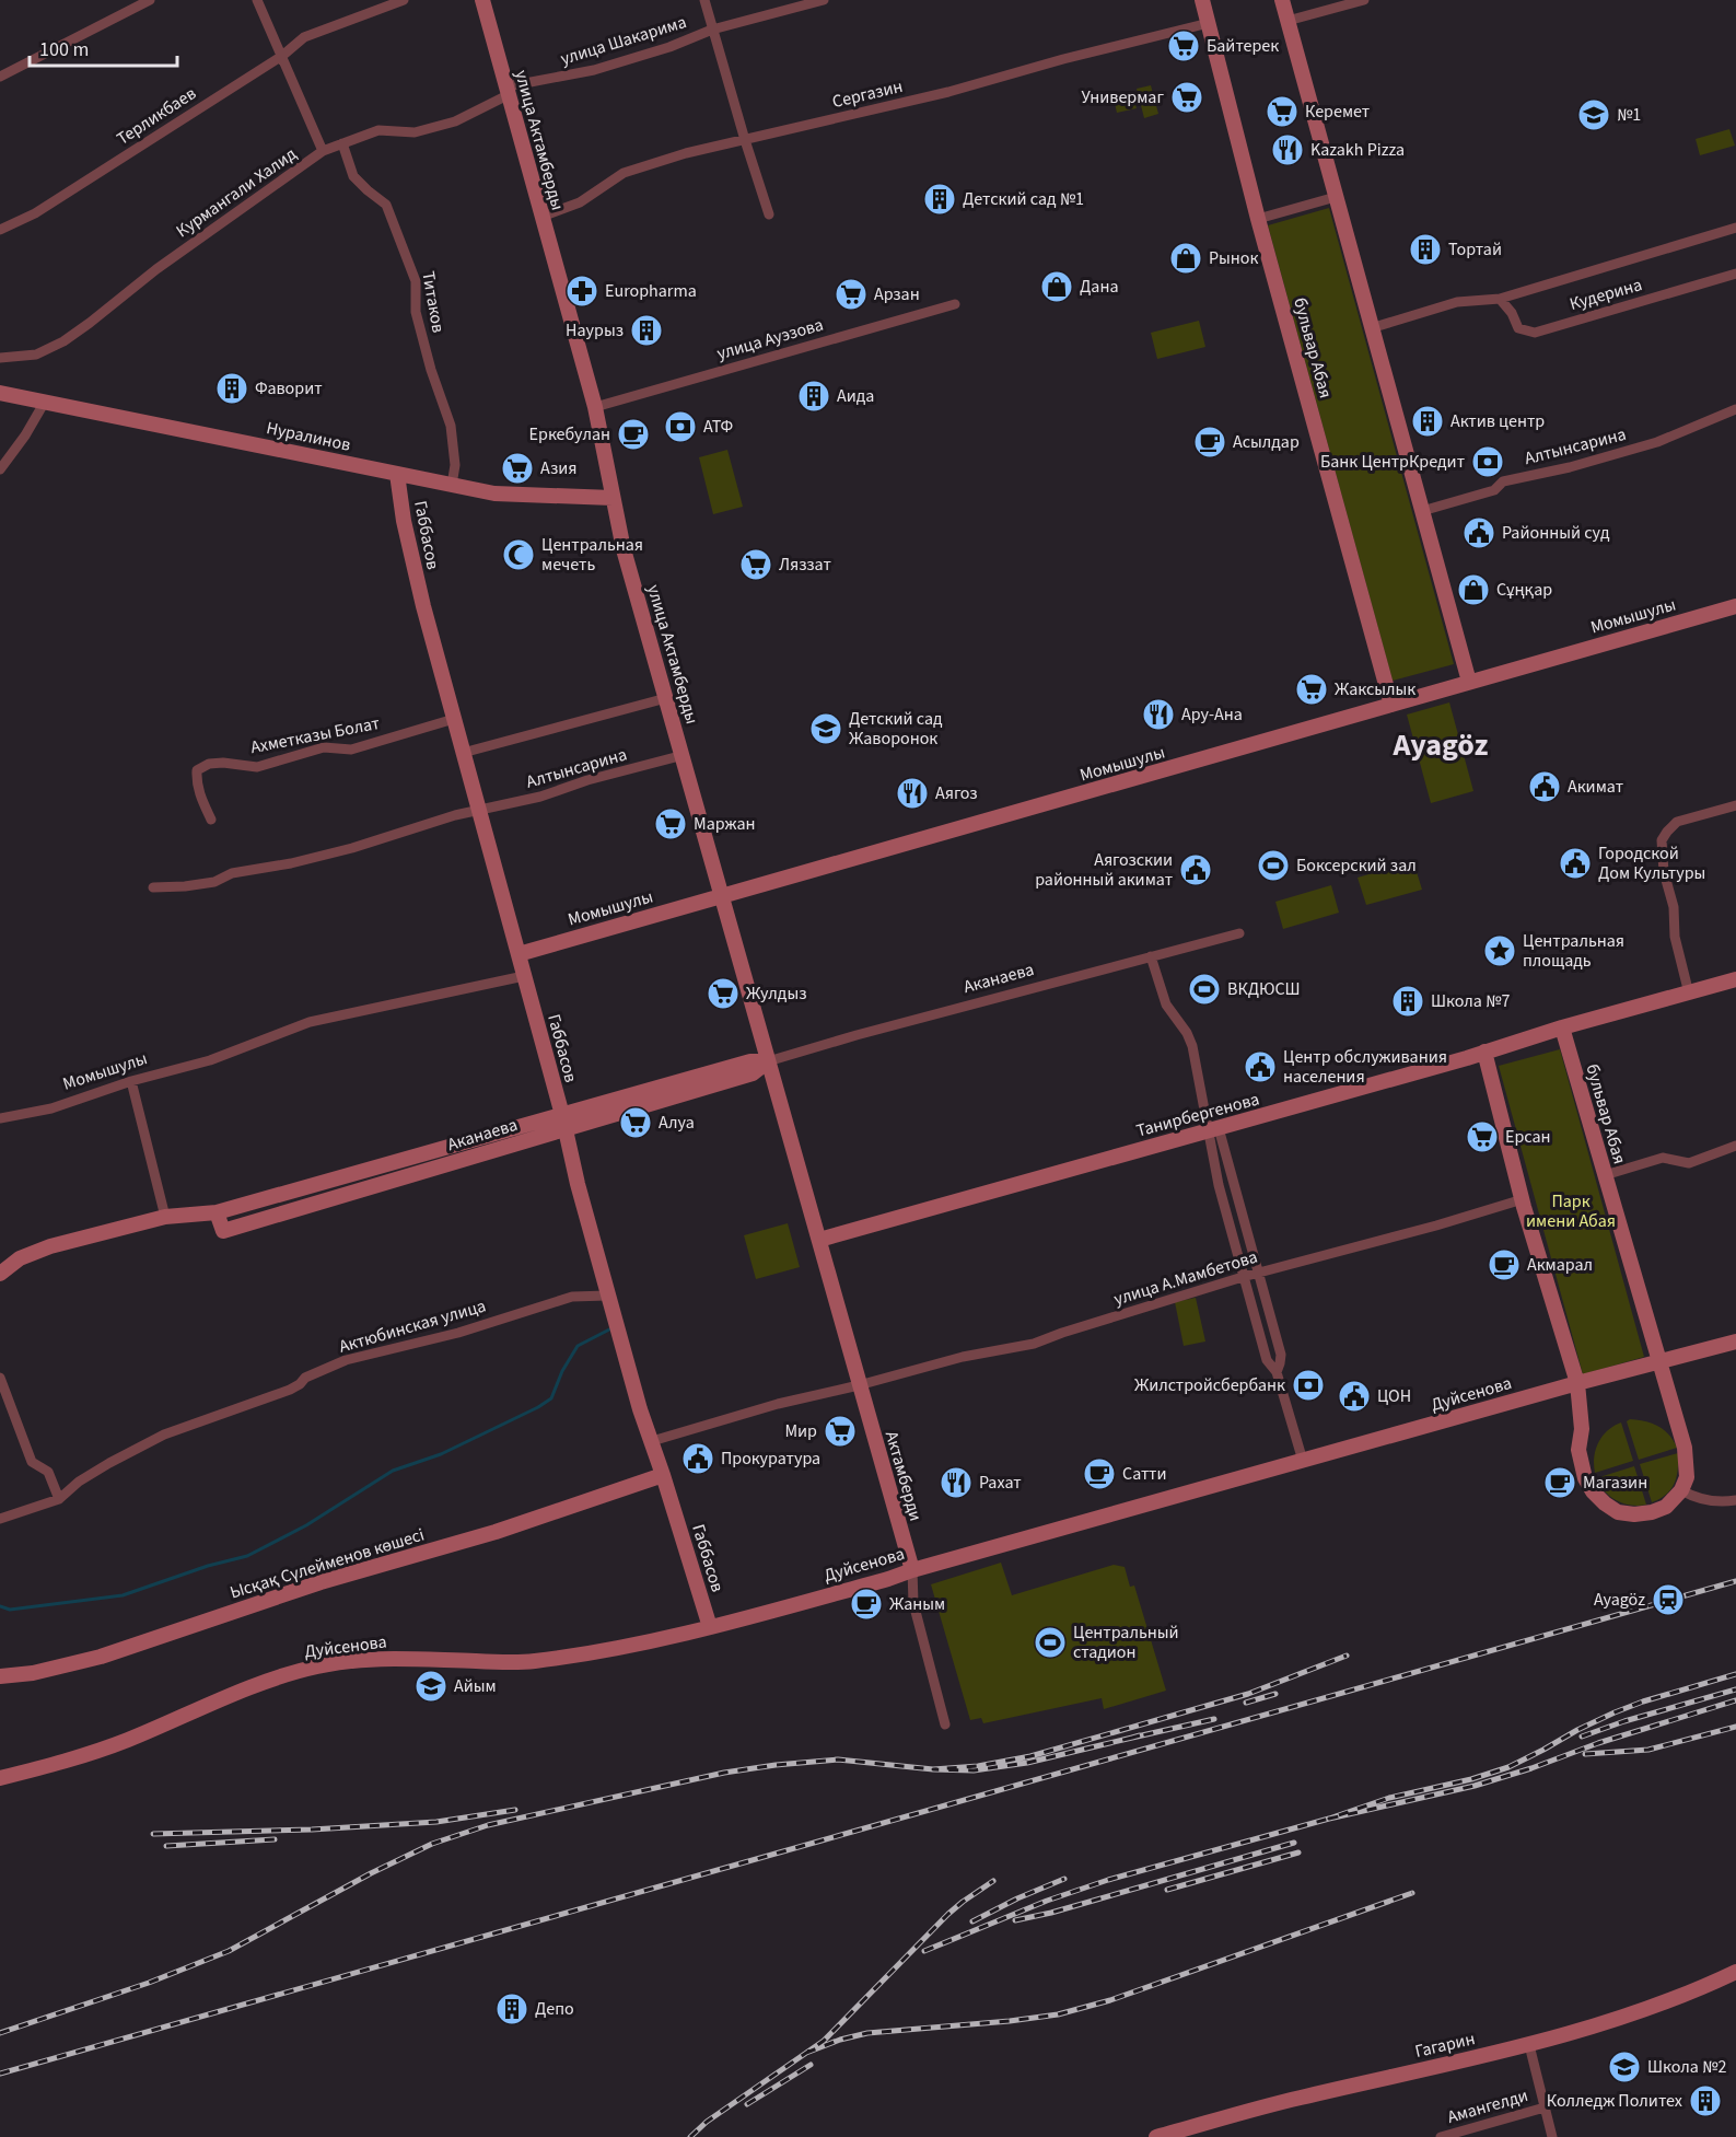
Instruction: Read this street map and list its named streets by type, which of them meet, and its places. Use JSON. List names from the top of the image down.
{
  "streets": {
    "main road": [
      "улица Актамберды",
      "бульвар Абая",
      "Нуралинов",
      "Габбасов",
      "Момышулы",
      "Аканаева",
      "Танирбергенова",
      "Дуйсенова",
      "Актамберди",
      "Ысқақ Сүлейменов көшесі",
      "Гагарин"
    ],
    "street": [
      "улица Шакарима",
      "Сергазин",
      "Терликбаев",
      "Курмангали Халид",
      "Кудерина",
      "Титаков",
      "улица Ауэзова",
      "Алтынсарина",
      "Ахметказы Болат",
      "улица А.Мамбетова",
      "Актюбинская улица",
      "Амангелди"
    ]
  },
  "crossings": [
    ["улица Шакарима", "улица Актамберды"],
    ["улица Шакарима", "Курмангали Халид"],
    ["Сергазин", "улица Актамберды"],
    ["Сергазин", "бульвар Абая"],
    ["улица Актамберды", "Курмангали Халид"],
    ["улица Актамберды", "улица Ауэзова"],
    ["улица Актамберды", "Нуралинов"],
    ["улица Актамберды", "Алтынсарина"],
    ["улица Актамберды", "Момышулы"],
    ["улица Актамберды", "Аканаева"],
    ["улица Актамберды", "Танирбергенова"],
    ["улица Актамберды", "Актамберди"],
    ["Курмангали Халид", "Титаков"],
    ["Титаков", "Нуралинов"],
    ["бульвар Абая", "Момышулы"],
    ["бульвар Абая", "Танирбергенова"],
    ["бульвар Абая", "Дуйсенова"],
    ["Нуралинов", "Габбасов"],
    ["Алтынсарина", "Габбасов"],
    ["Габбасов", "Момышулы"],
    ["Габбасов", "Ахметказы Болат"],
    ["Габбасов", "Аканаева"],
    ["Габбасов", "улица А.Мамбетова"],
    ["Габбасов", "Актюбинская улица"],
    ["Габбасов", "Дуйсенова"],
    ["Габбасов", "Ысқақ Сүлейменов көшесі"],
    ["Танирбергенова", "Актамберди"],
    ["улица А.Мамбетова", "Актамберди"],
    ["Дуйсенова", "Актамберди"]
  ],
  "districts": ["Ayagöz"],
  "parks": ["Парк имени Абая"],
  "places": {
    "supermarket": [
      "Байтерек",
      "Универмаг",
      "Керемет",
      "Арзан",
      "Азия",
      "Ляззат",
      "Жаксылык",
      "Маржан",
      "Жулдыз",
      "Алуа",
      "Ерсан",
      "Мир"
    ],
    "school or university": [
      "№1",
      "Детский сад Жаворонок",
      "Айым",
      "Школа №2"
    ],
    "restaurant": [
      "Kazakh Pizza",
      "Ару-Ана",
      "Аягоз",
      "Рахат"
    ],
    "building": [
      "Детский сад №1",
      "Тортай",
      "Наурыз",
      "Фаворит",
      "Аида",
      "Актив центр",
      "Школа №7",
      "Депо",
      "Колледж Политех"
    ],
    "shop": ["Рынок", "Дана", "Сұңқар"],
    "pharmacy": ["Europharma"],
    "bank": ["АТФ", "Банк ЦентрКредит", "Жилстройсбербанк"],
    "cafe": [
      "Еркебулан",
      "Асылдар",
      "Акмарал",
      "Сатти",
      "Магазин",
      "Жаным"
    ],
    "public building": [
      "Районный суд",
      "Акимат",
      "Городской Дом Культуры",
      "Аягозскии районный акимат",
      "Центр обслуживания населения",
      "ЦОН",
      "Прокуратура"
    ],
    "mosque": ["Центральная мечеть"],
    "sports": ["Боксерский зал", "ВКДЮСШ", "Центральный стадион"],
    "place": ["Центральная площадь"],
    "station": ["Ayagöz"]
  },
  "scale_bar": "100 m"
}
